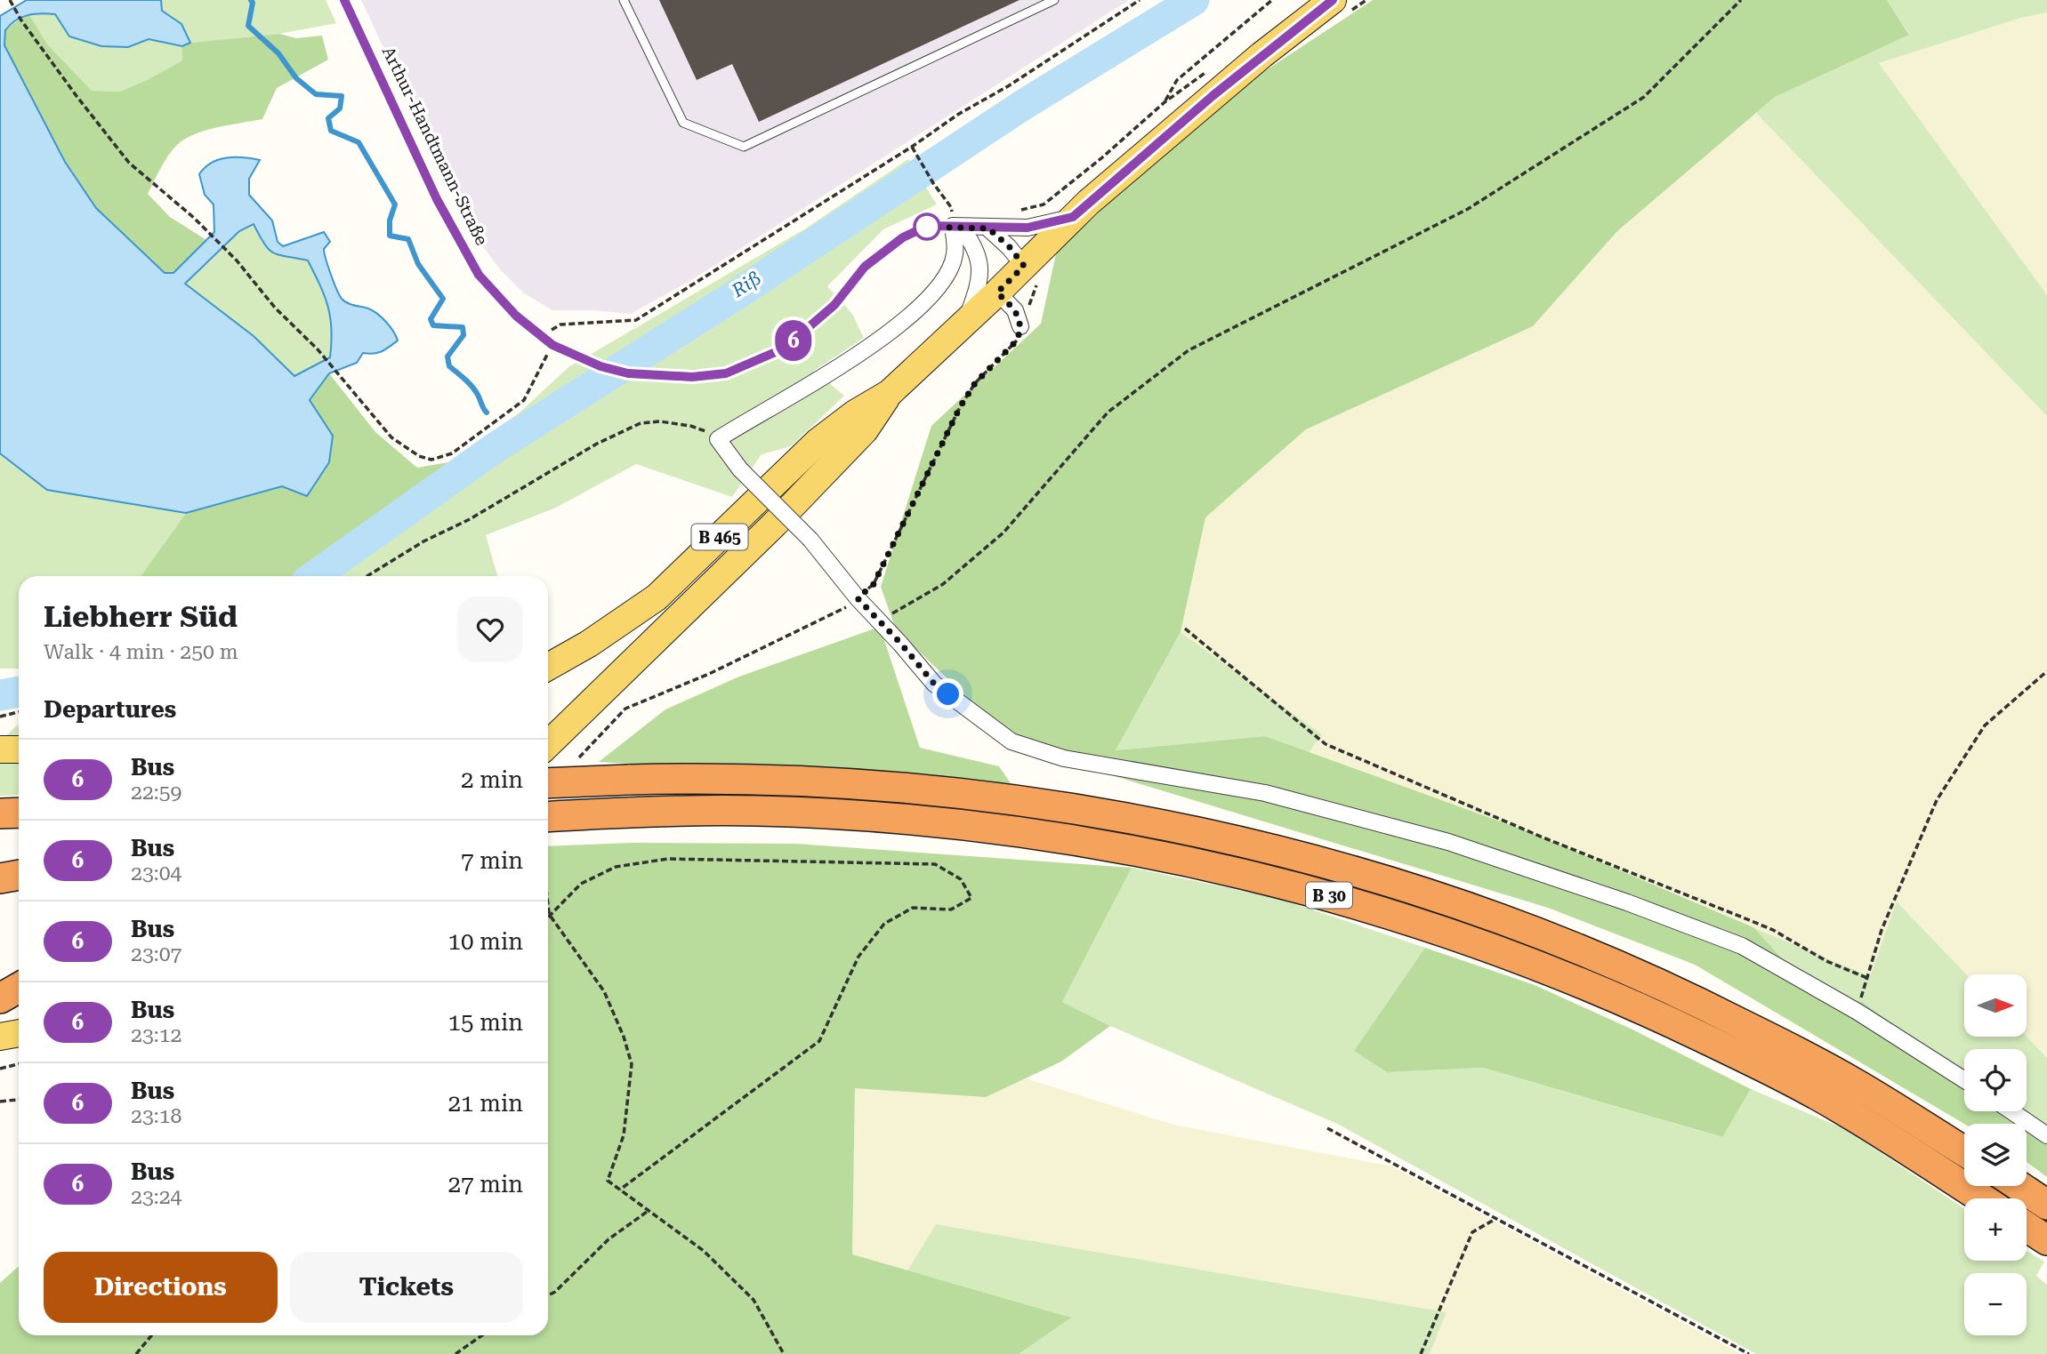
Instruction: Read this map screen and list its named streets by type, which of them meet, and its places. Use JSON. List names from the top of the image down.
{
  "streets": {
    "highway": ["B 30"],
    "main road": ["B 465"],
    "street": ["Arthur-Handtmann-Straße"]
  },
  "crossings": [
    ["Arthur-Handtmann-Straße", "B 465"]
  ],
  "water": ["Riß"],
  "lines": ["bus line 6"],
  "north": "right",
  "page": {
    "on_map": "6",
    "heading": [
      ["Liebherr Süd", "Walk · 4 min · 250 m"],
      "Departures"
    ],
    "list": [
      {
        "mark": "6",
        "name": "Bus",
        "note": "22:59",
        "value": "2 min"
      },
      {
        "mark": "6",
        "name": "Bus",
        "note": "23:04",
        "value": "7 min"
      },
      {
        "mark": "6",
        "name": "Bus",
        "note": "23:07",
        "value": "10 min"
      },
      {
        "mark": "6",
        "name": "Bus",
        "note": "23:12",
        "value": "15 min"
      },
      {
        "mark": "6",
        "name": "Bus",
        "note": "23:18",
        "value": "21 min"
      },
      {
        "mark": "6",
        "name": "Bus",
        "note": "23:24",
        "value": "27 min"
      }
    ],
    "map_buttons": ["+", "−"],
    "buttons": ["Directions", "Tickets"]
  }
}
